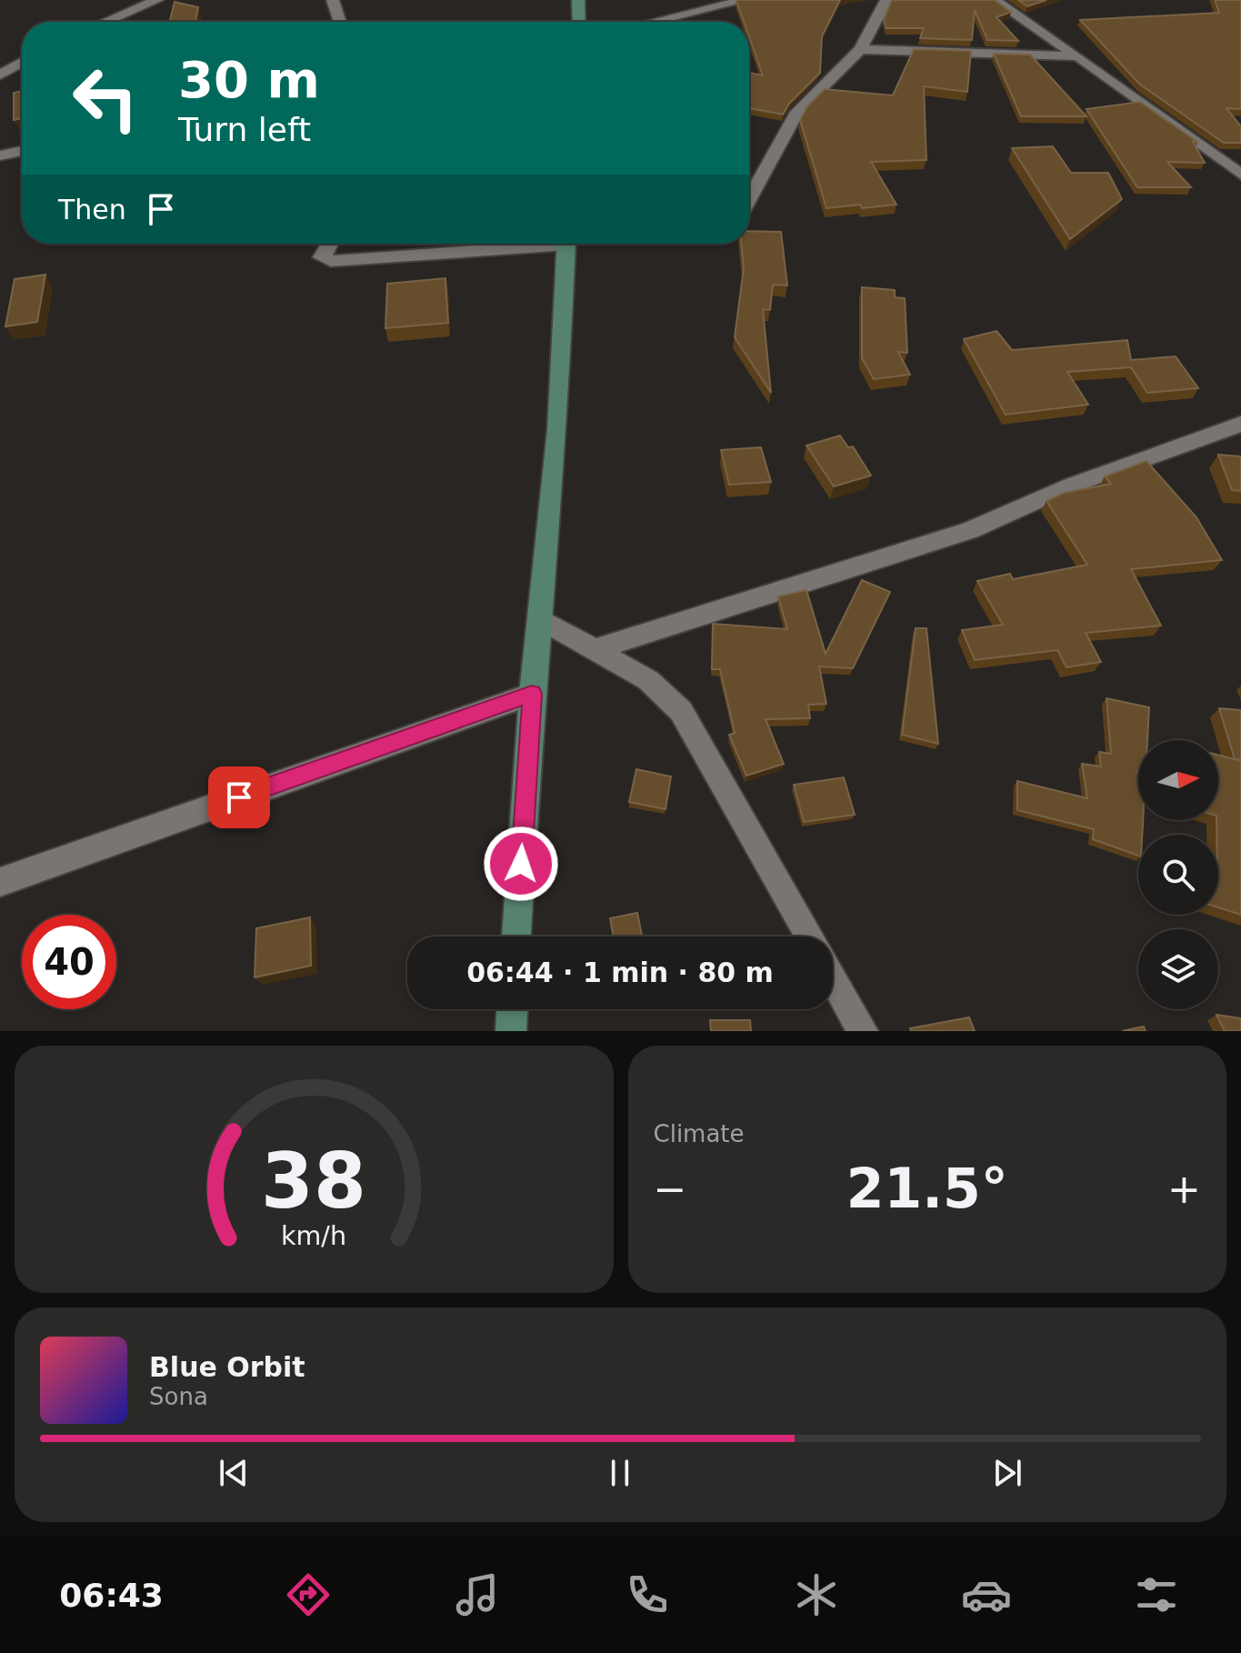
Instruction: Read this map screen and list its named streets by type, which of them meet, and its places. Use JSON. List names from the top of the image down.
{
  "north": "right",
  "page": {
    "turn": ["30 m", "Turn left"],
    "then": "Then",
    "limit": "40",
    "trip": "06:44 · 1 min · 80 m",
    "tile": "Climate",
    "heat": ["−", "21.5°", "+"],
    "song": ["Blue Orbit", "Sona"],
    "tabs": "06:43",
    "gauge": ["38", "km/h"]
  }
}
